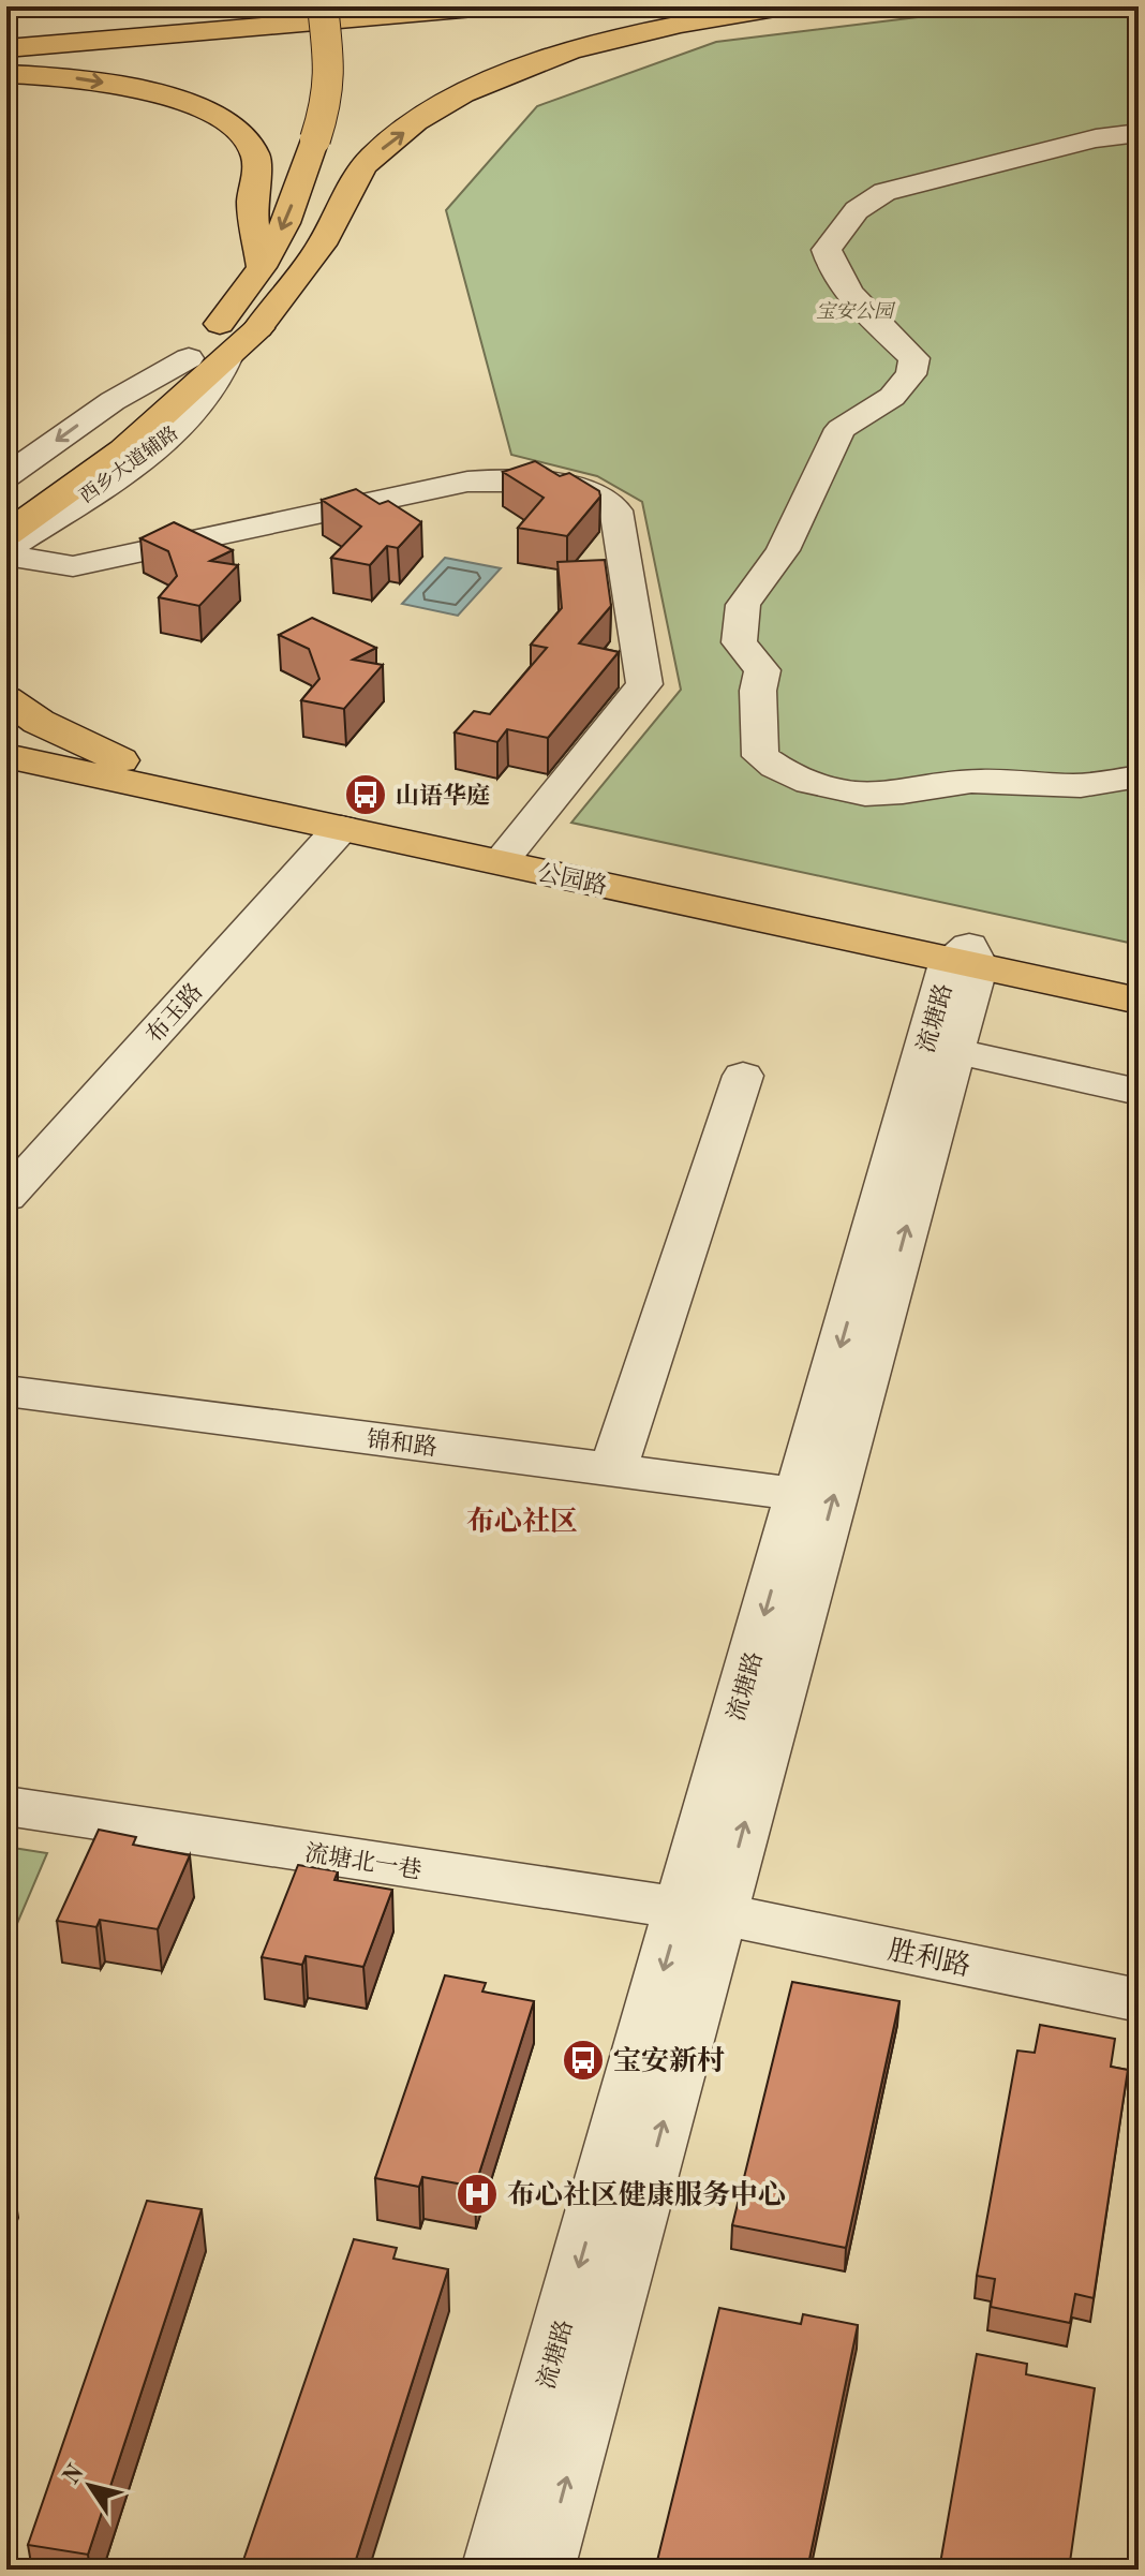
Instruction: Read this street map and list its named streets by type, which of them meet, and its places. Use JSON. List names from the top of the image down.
{
  "streets": {
    "main road": ["公园路"],
    "street": [
      "西乡大道辅路",
      "布玉路",
      "流塘路",
      "锦和路",
      "流塘北一巷",
      "胜利路"
    ]
  },
  "crossings": [
    ["公园路", "布玉路"],
    ["公园路", "流塘路"],
    ["流塘路", "锦和路"],
    ["流塘路", "流塘北一巷"],
    ["流塘路", "胜利路"],
    ["流塘北一巷", "胜利路"]
  ],
  "districts": ["布心社区"],
  "parks": ["宝安公园"],
  "places": {
    "bus stop": ["山语华庭", "宝安新村"],
    "hospital": ["布心社区健康服务中心"]
  },
  "north": "top left"
}
